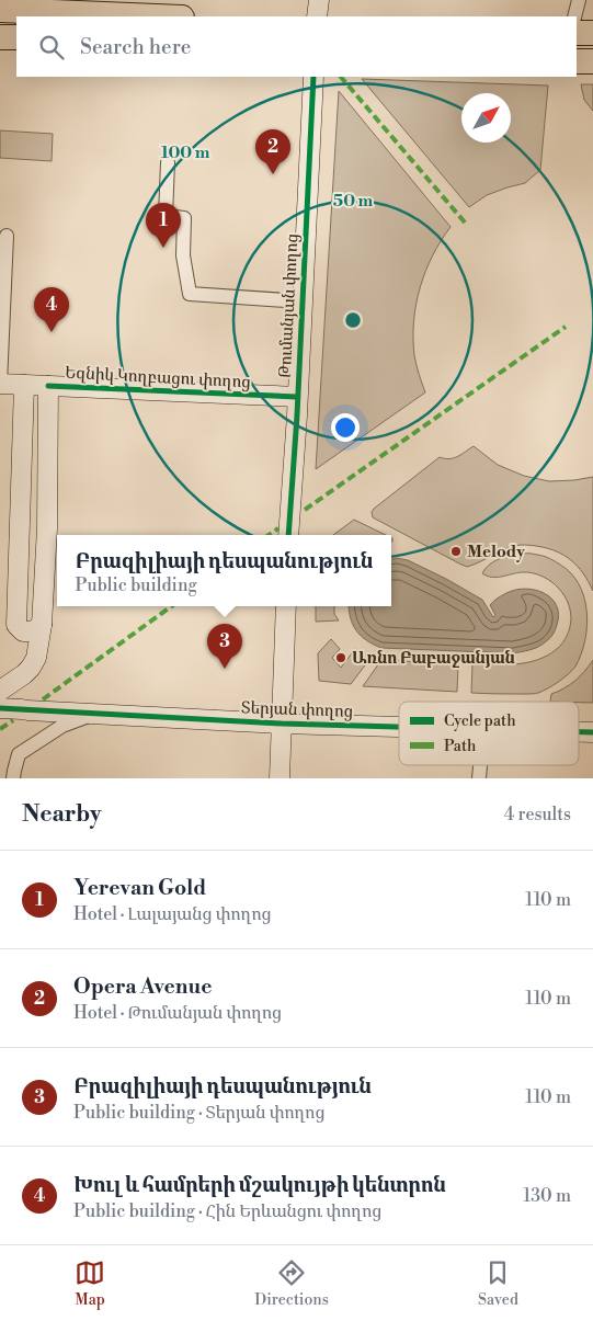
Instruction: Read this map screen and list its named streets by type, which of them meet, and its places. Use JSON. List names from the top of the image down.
{
  "streets": {
    "street": ["Թումանյան փողոց", "Եզնիկ Կողբացու փողոց", "Տերյան փողոց"]
  },
  "crossings": [
    ["Թումանյան փողոց", "Եզնիկ Կողբացու փողոց"]
  ],
  "places": ["Melody", "Առնո Բաբաջանյան"],
  "legend": ["Cycle path", "Path"],
  "north": "top right",
  "page": {
    "search": "Search here",
    "pins": [
      "2",
      "1",
      "4",
      "3"
    ],
    "popup": ["Բրազիլիայի դեսպանություն", "Public building"],
    "heading": ["Nearby", "4 results"],
    "list": [
      {
        "mark": "1",
        "name": "Yerevan Gold",
        "note": "Hotel · Լալայանց փողոց",
        "value": "110 m"
      },
      {
        "mark": "2",
        "name": "Opera Avenue",
        "note": "Hotel · Թումանյան փողոց",
        "value": "110 m"
      },
      {
        "mark": "3",
        "name": "Բրազիլիայի դեսպանություն",
        "note": "Public building · Տերյան փողոց",
        "value": "110 m"
      },
      {
        "mark": "4",
        "name": "Խուլ և համրերի մշակույթի կենտրոն",
        "note": "Public building · Հին Երևանցու փողոց",
        "value": "130 m"
      }
    ],
    "nav": ["Map", "Directions", "Saved"]
  },
  "rings": ["100 m", "50 m"]
}
